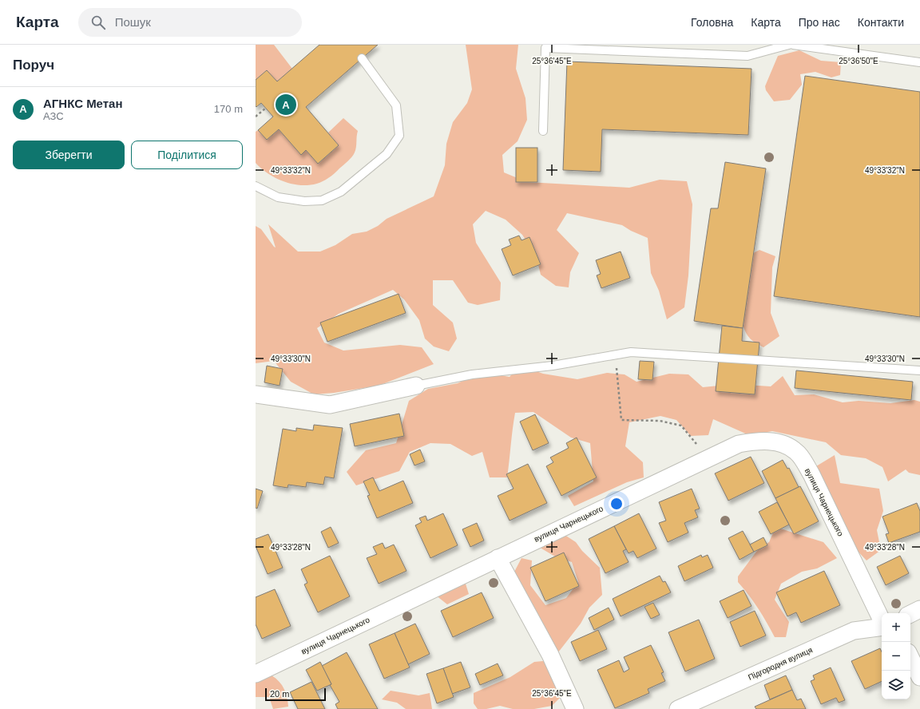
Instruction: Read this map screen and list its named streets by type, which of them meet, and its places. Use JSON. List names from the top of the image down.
{
  "streets": {
    "street": ["вулиця Чарнецького", "Підгородня вулиця"]
  },
  "scale_bar": "20 m",
  "page": {
    "header": "Карта",
    "search": "Пошук",
    "nav": [
      "Головна",
      "Карта",
      "Про нас",
      "Контакти"
    ],
    "heading": "Поруч",
    "list": [
      {
        "mark": "A",
        "name": "АГНКС Метан",
        "note": "АЗС",
        "value": "170 m"
      }
    ],
    "pins": "A",
    "buttons": ["Зберегти", "Поділитися"],
    "map_buttons": ["+", "−"],
    "scale": "20 m"
  },
  "coordinates": [
    "25°36'45\"E",
    "25°36'50\"E",
    "49°33'32\"N",
    "49°33'30\"N",
    "49°33'28\"N"
  ]
}
